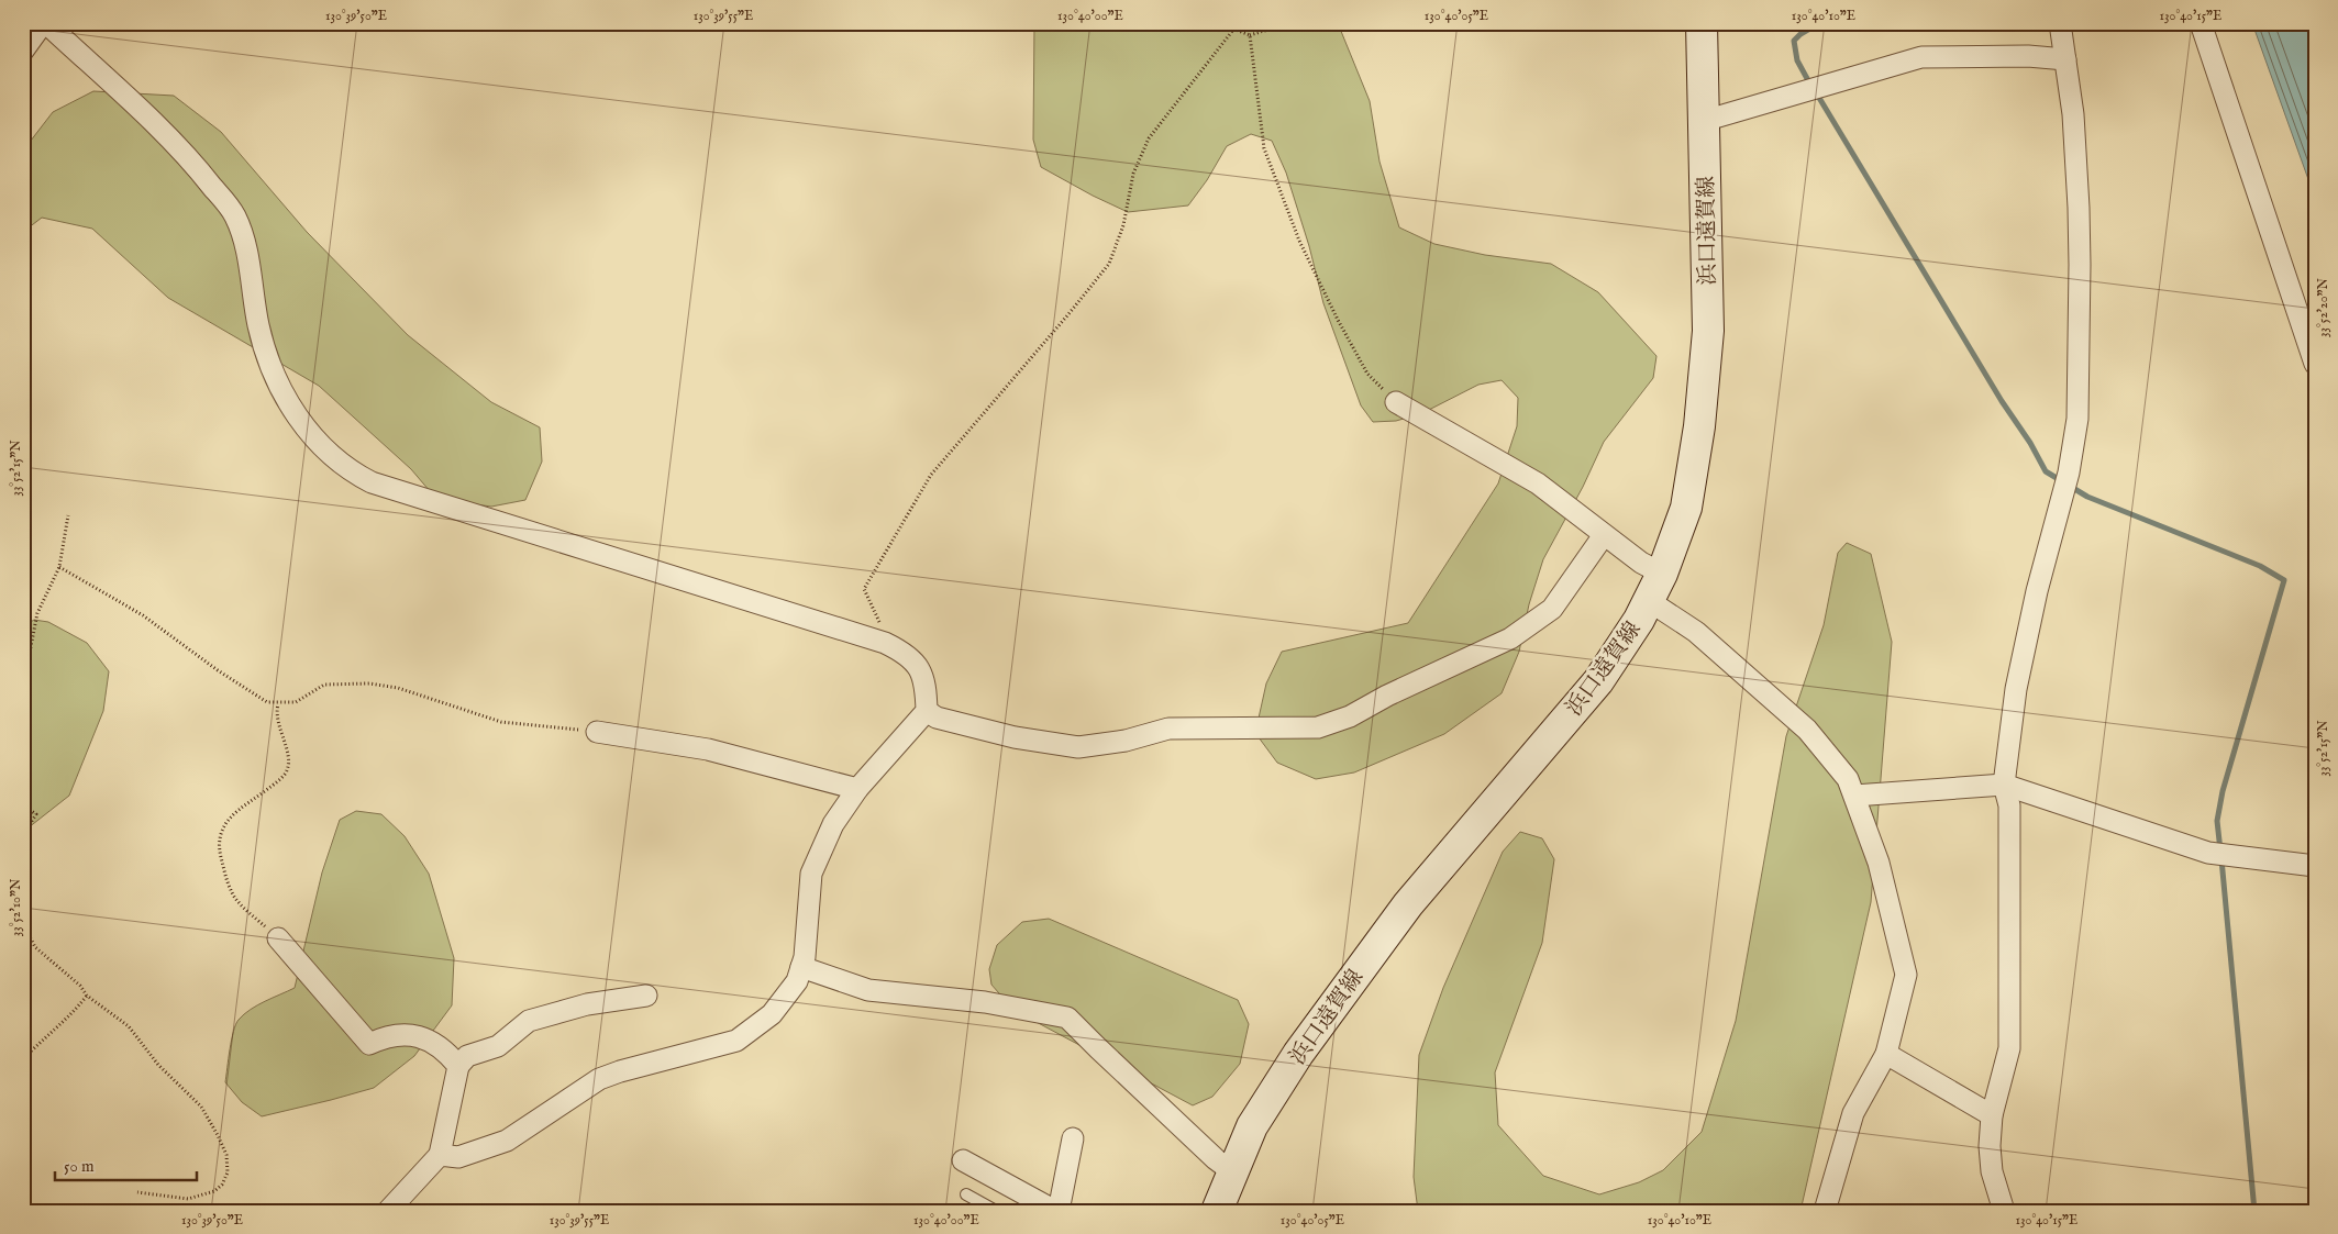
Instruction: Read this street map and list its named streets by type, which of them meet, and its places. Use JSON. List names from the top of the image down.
{
  "streets": {
    "main road": ["浜口遠賀線"]
  },
  "scale_bar": "50 m",
  "coordinates": [
    "130°39'50\"E",
    "130°39'55\"E",
    "130°40'00\"E",
    "130°40'05\"E",
    "130°40'10\"E",
    "130°40'15\"E",
    "33°52'20\"N",
    "33°52'15\"N",
    "33°52'10\"N"
  ]
}
